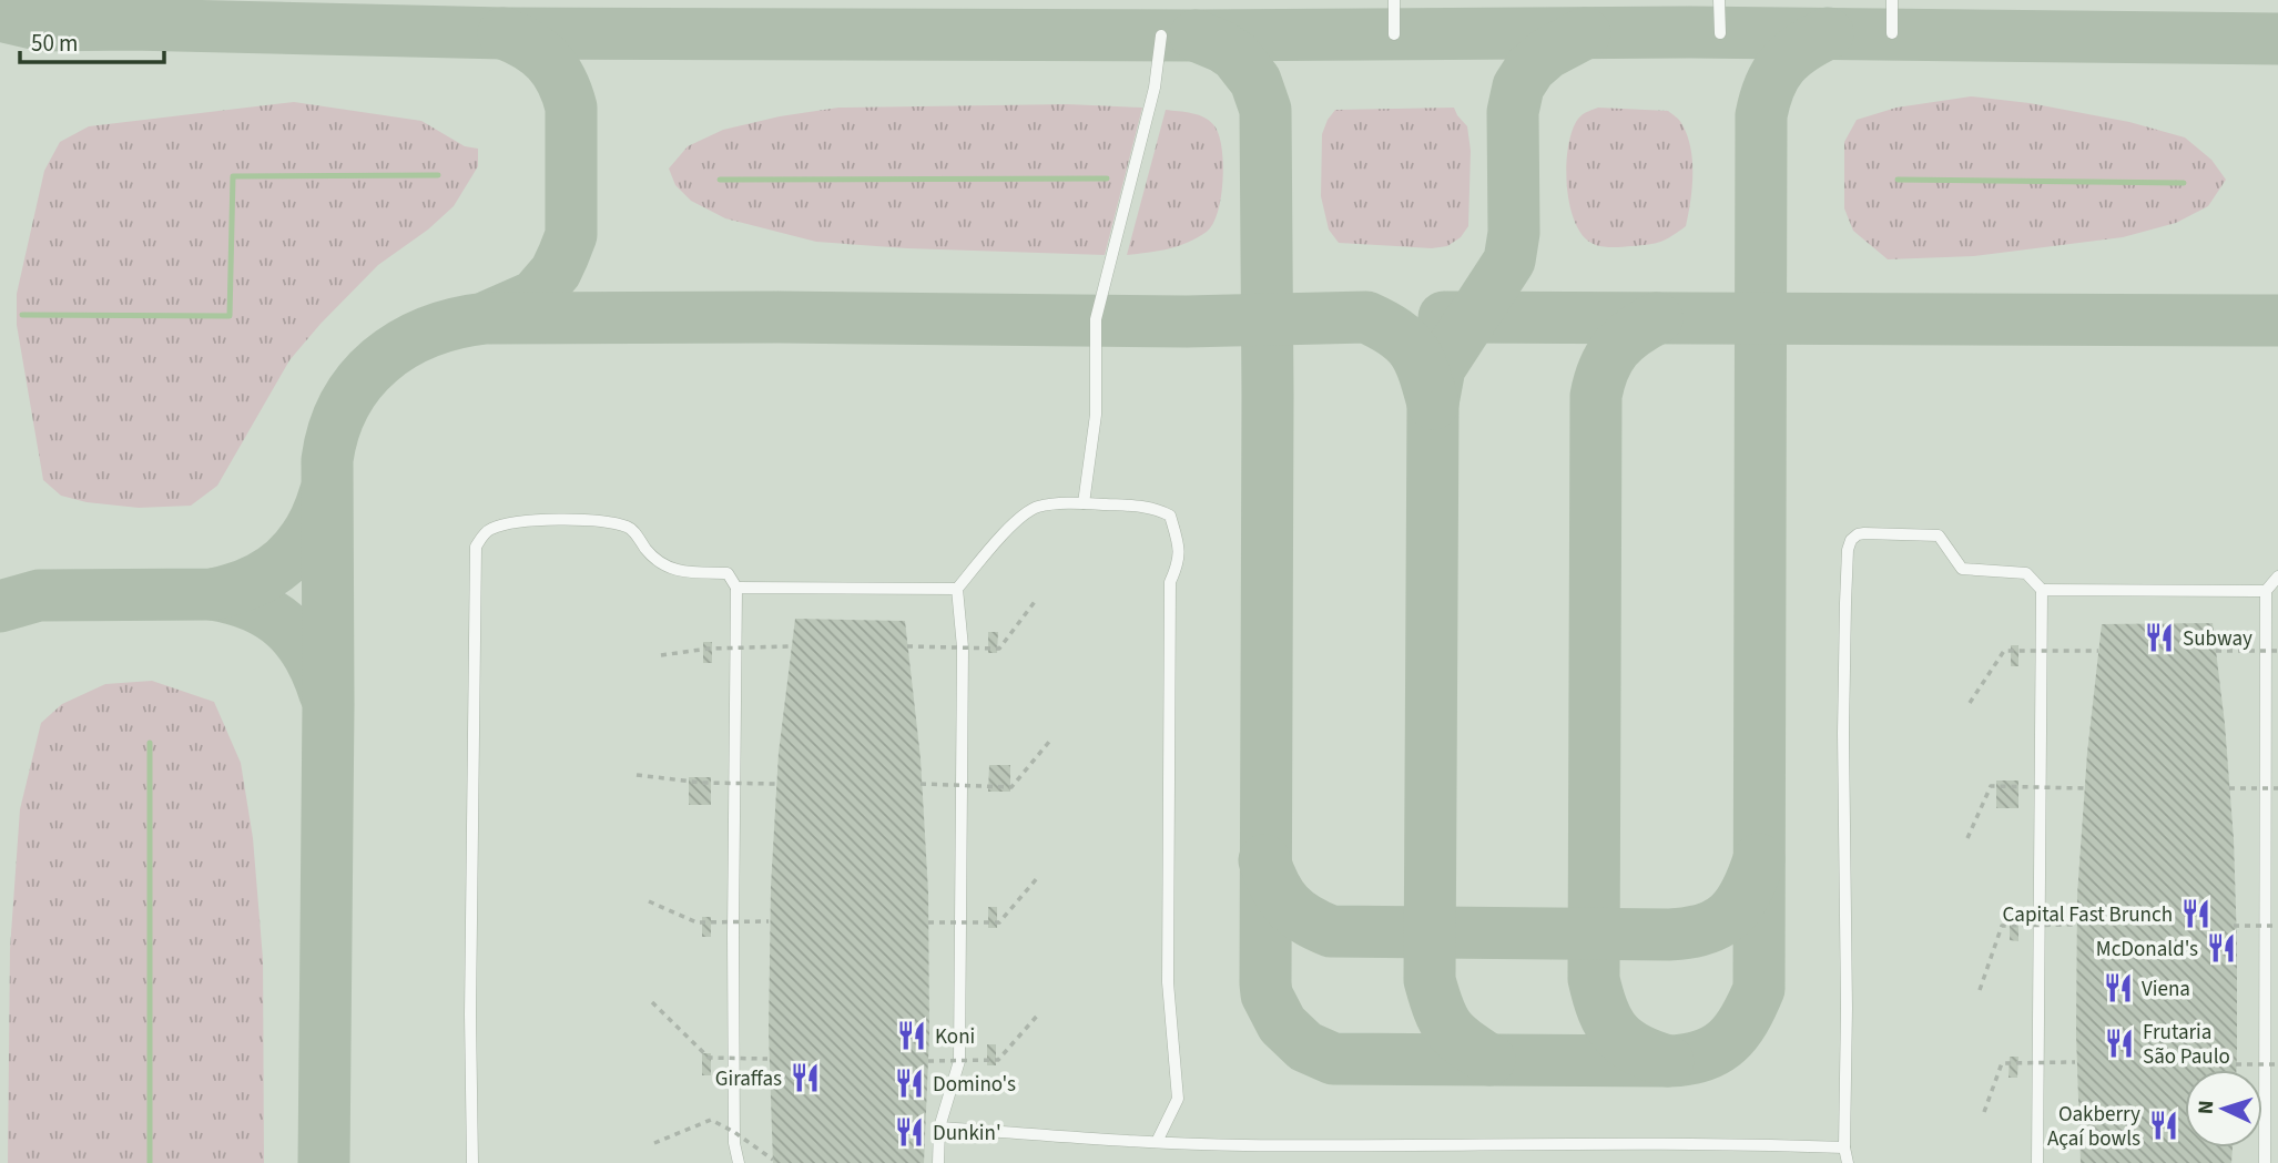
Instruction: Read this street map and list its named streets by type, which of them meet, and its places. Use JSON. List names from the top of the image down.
{
  "places": {
    "restaurant": [
      "Subway",
      "Capital Fast Brunch",
      "McDonald's",
      "Viena",
      "Koni",
      "Frutaria São Paulo",
      "Giraffas",
      "Domino's",
      "Oakberry Açaí bowls",
      "Dunkin'"
    ]
  },
  "scale_bar": "50 m",
  "north": "left"
}
